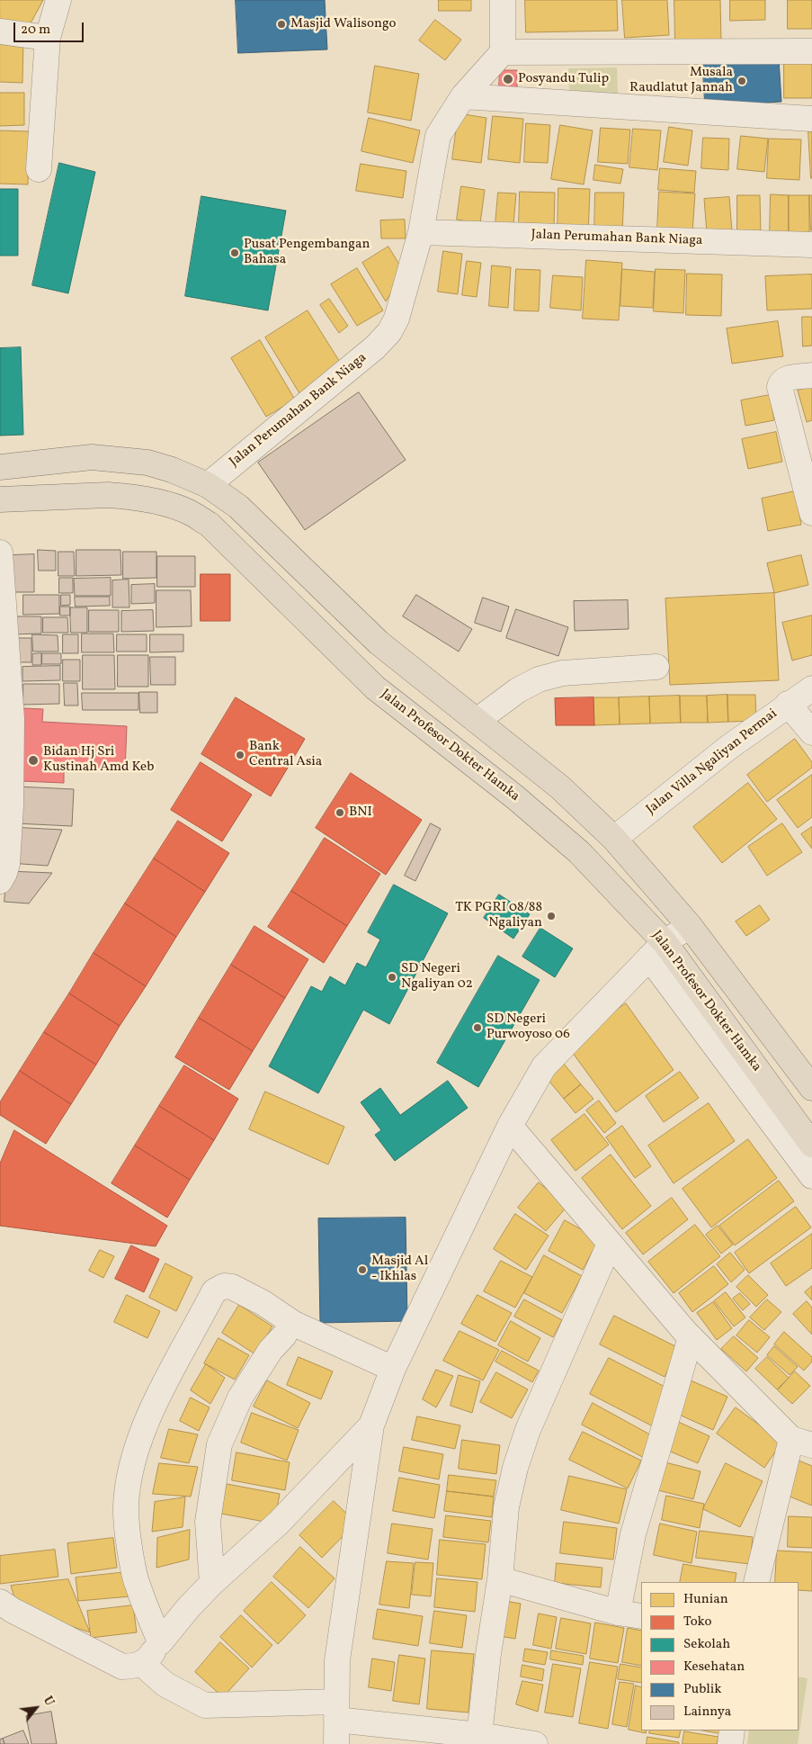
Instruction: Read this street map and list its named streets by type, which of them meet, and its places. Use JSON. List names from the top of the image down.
{
  "streets": {
    "main road": ["Jalan Profesor Dokter Hamka"],
    "street": ["Jalan Perumahan Bank Niaga", "Jalan Villa Ngaliyan Permai"]
  },
  "places": [
    "Masjid Walisongo",
    "Posyandu Tulip",
    "Musala Raudlatut Jannah",
    "Pusat Pengembangan Bahasa",
    "Bank Central Asia",
    "Bidan Hj Sri Kustinah Amd Keb",
    "BNI",
    "TK PGRI 08/88 Ngaliyan",
    "SD Negeri Ngaliyan 02",
    "SD Negeri Purwoyoso 06",
    "Masjid Al - Ikhlas"
  ],
  "legend": [
    "Hunian",
    "Toko",
    "Sekolah",
    "Kesehatan",
    "Publik",
    "Lainnya"
  ],
  "scale_bar": "20 m",
  "north": "top right"
}
